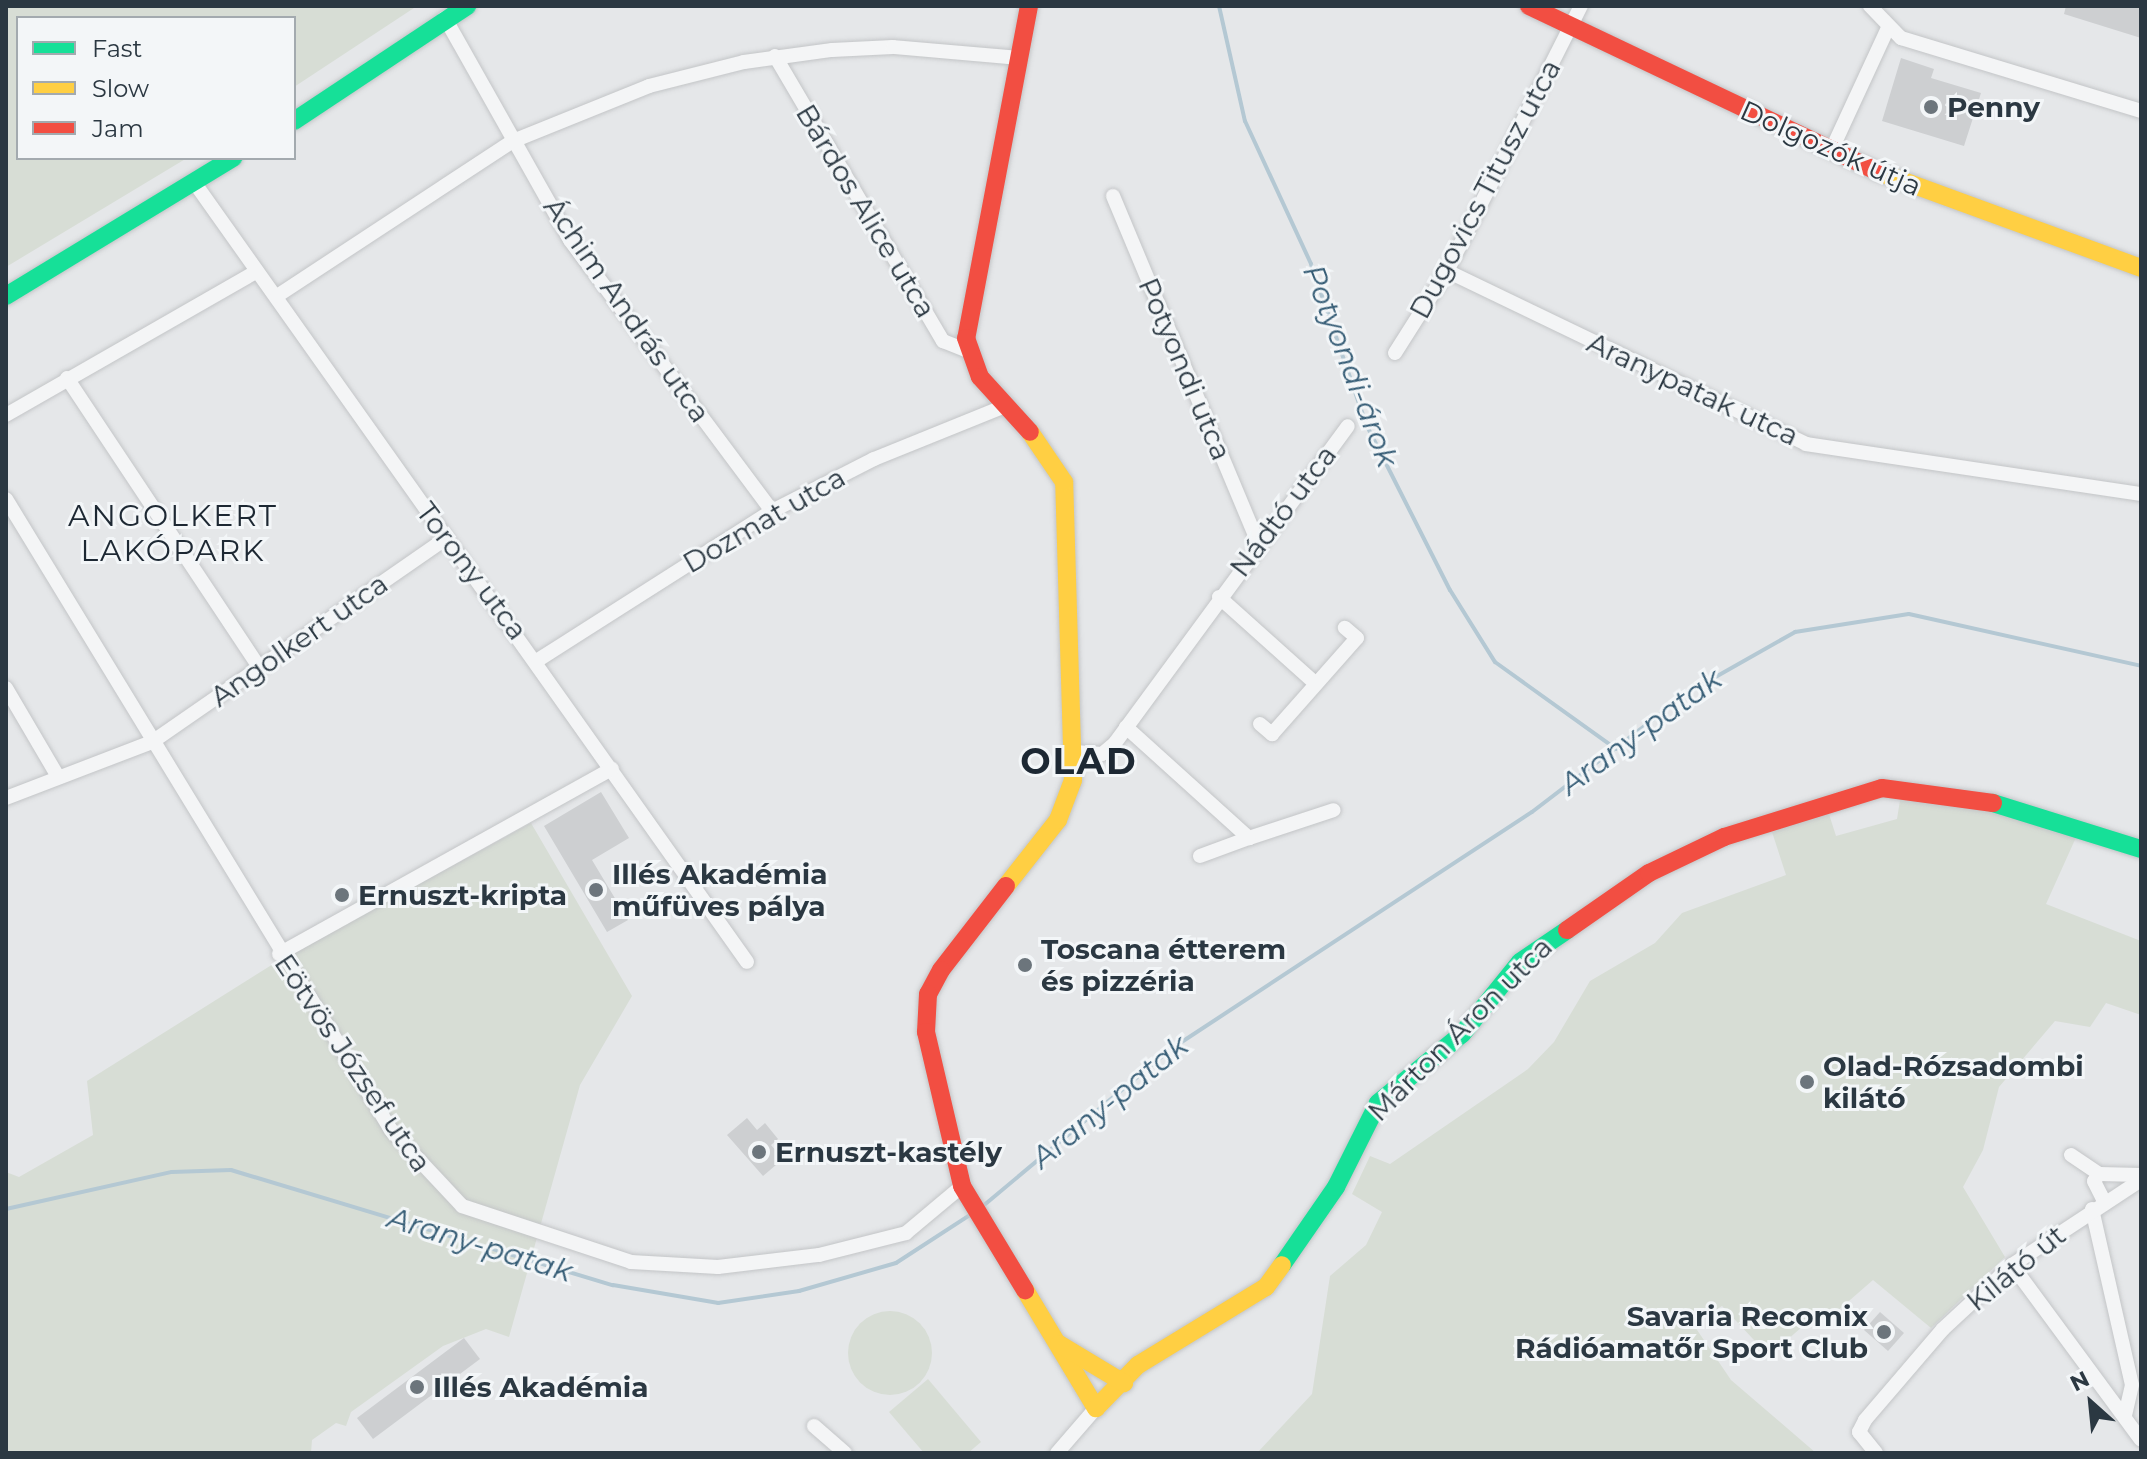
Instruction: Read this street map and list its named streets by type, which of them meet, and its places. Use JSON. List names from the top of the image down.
{
  "streets": {
    "street": [
      "Dolgozók útja",
      "Dugovics Titusz utca",
      "Bárdos Alice utca",
      "Áchim András utca",
      "Potyondi utca",
      "Aranypatak utca",
      "Nádtó utca",
      "Dozmat utca",
      "Torony utca",
      "Angolkert utca",
      "Márton Áron utca",
      "Eötvös József utca",
      "Kilátó út"
    ]
  },
  "crossings": [
    ["Dolgozók útja", "Dugovics Titusz utca"],
    ["Dugovics Titusz utca", "Aranypatak utca"],
    ["Áchim András utca", "Dozmat utca"],
    ["Potyondi utca", "Nádtó utca"],
    ["Dozmat utca", "Torony utca"],
    ["Torony utca", "Angolkert utca"],
    ["Angolkert utca", "Eötvös József utca"]
  ],
  "districts": ["ANGOLKERT LAKÓPARK", "OLAD"],
  "water": ["Potyondi-árok", "Arany-patak"],
  "places": [
    "Penny",
    "Illés Akadémia műfüves pálya",
    "Ernuszt-kripta",
    "Toscana étterem és pizzéria",
    "Olad-Rózsadombi kilátó",
    "Ernuszt-kastély",
    "Savaria Recomix Rádióamatőr Sport Club",
    "Illés Akadémia"
  ],
  "legend": ["Fast", "Slow", "Jam"],
  "north": "top left"
}
